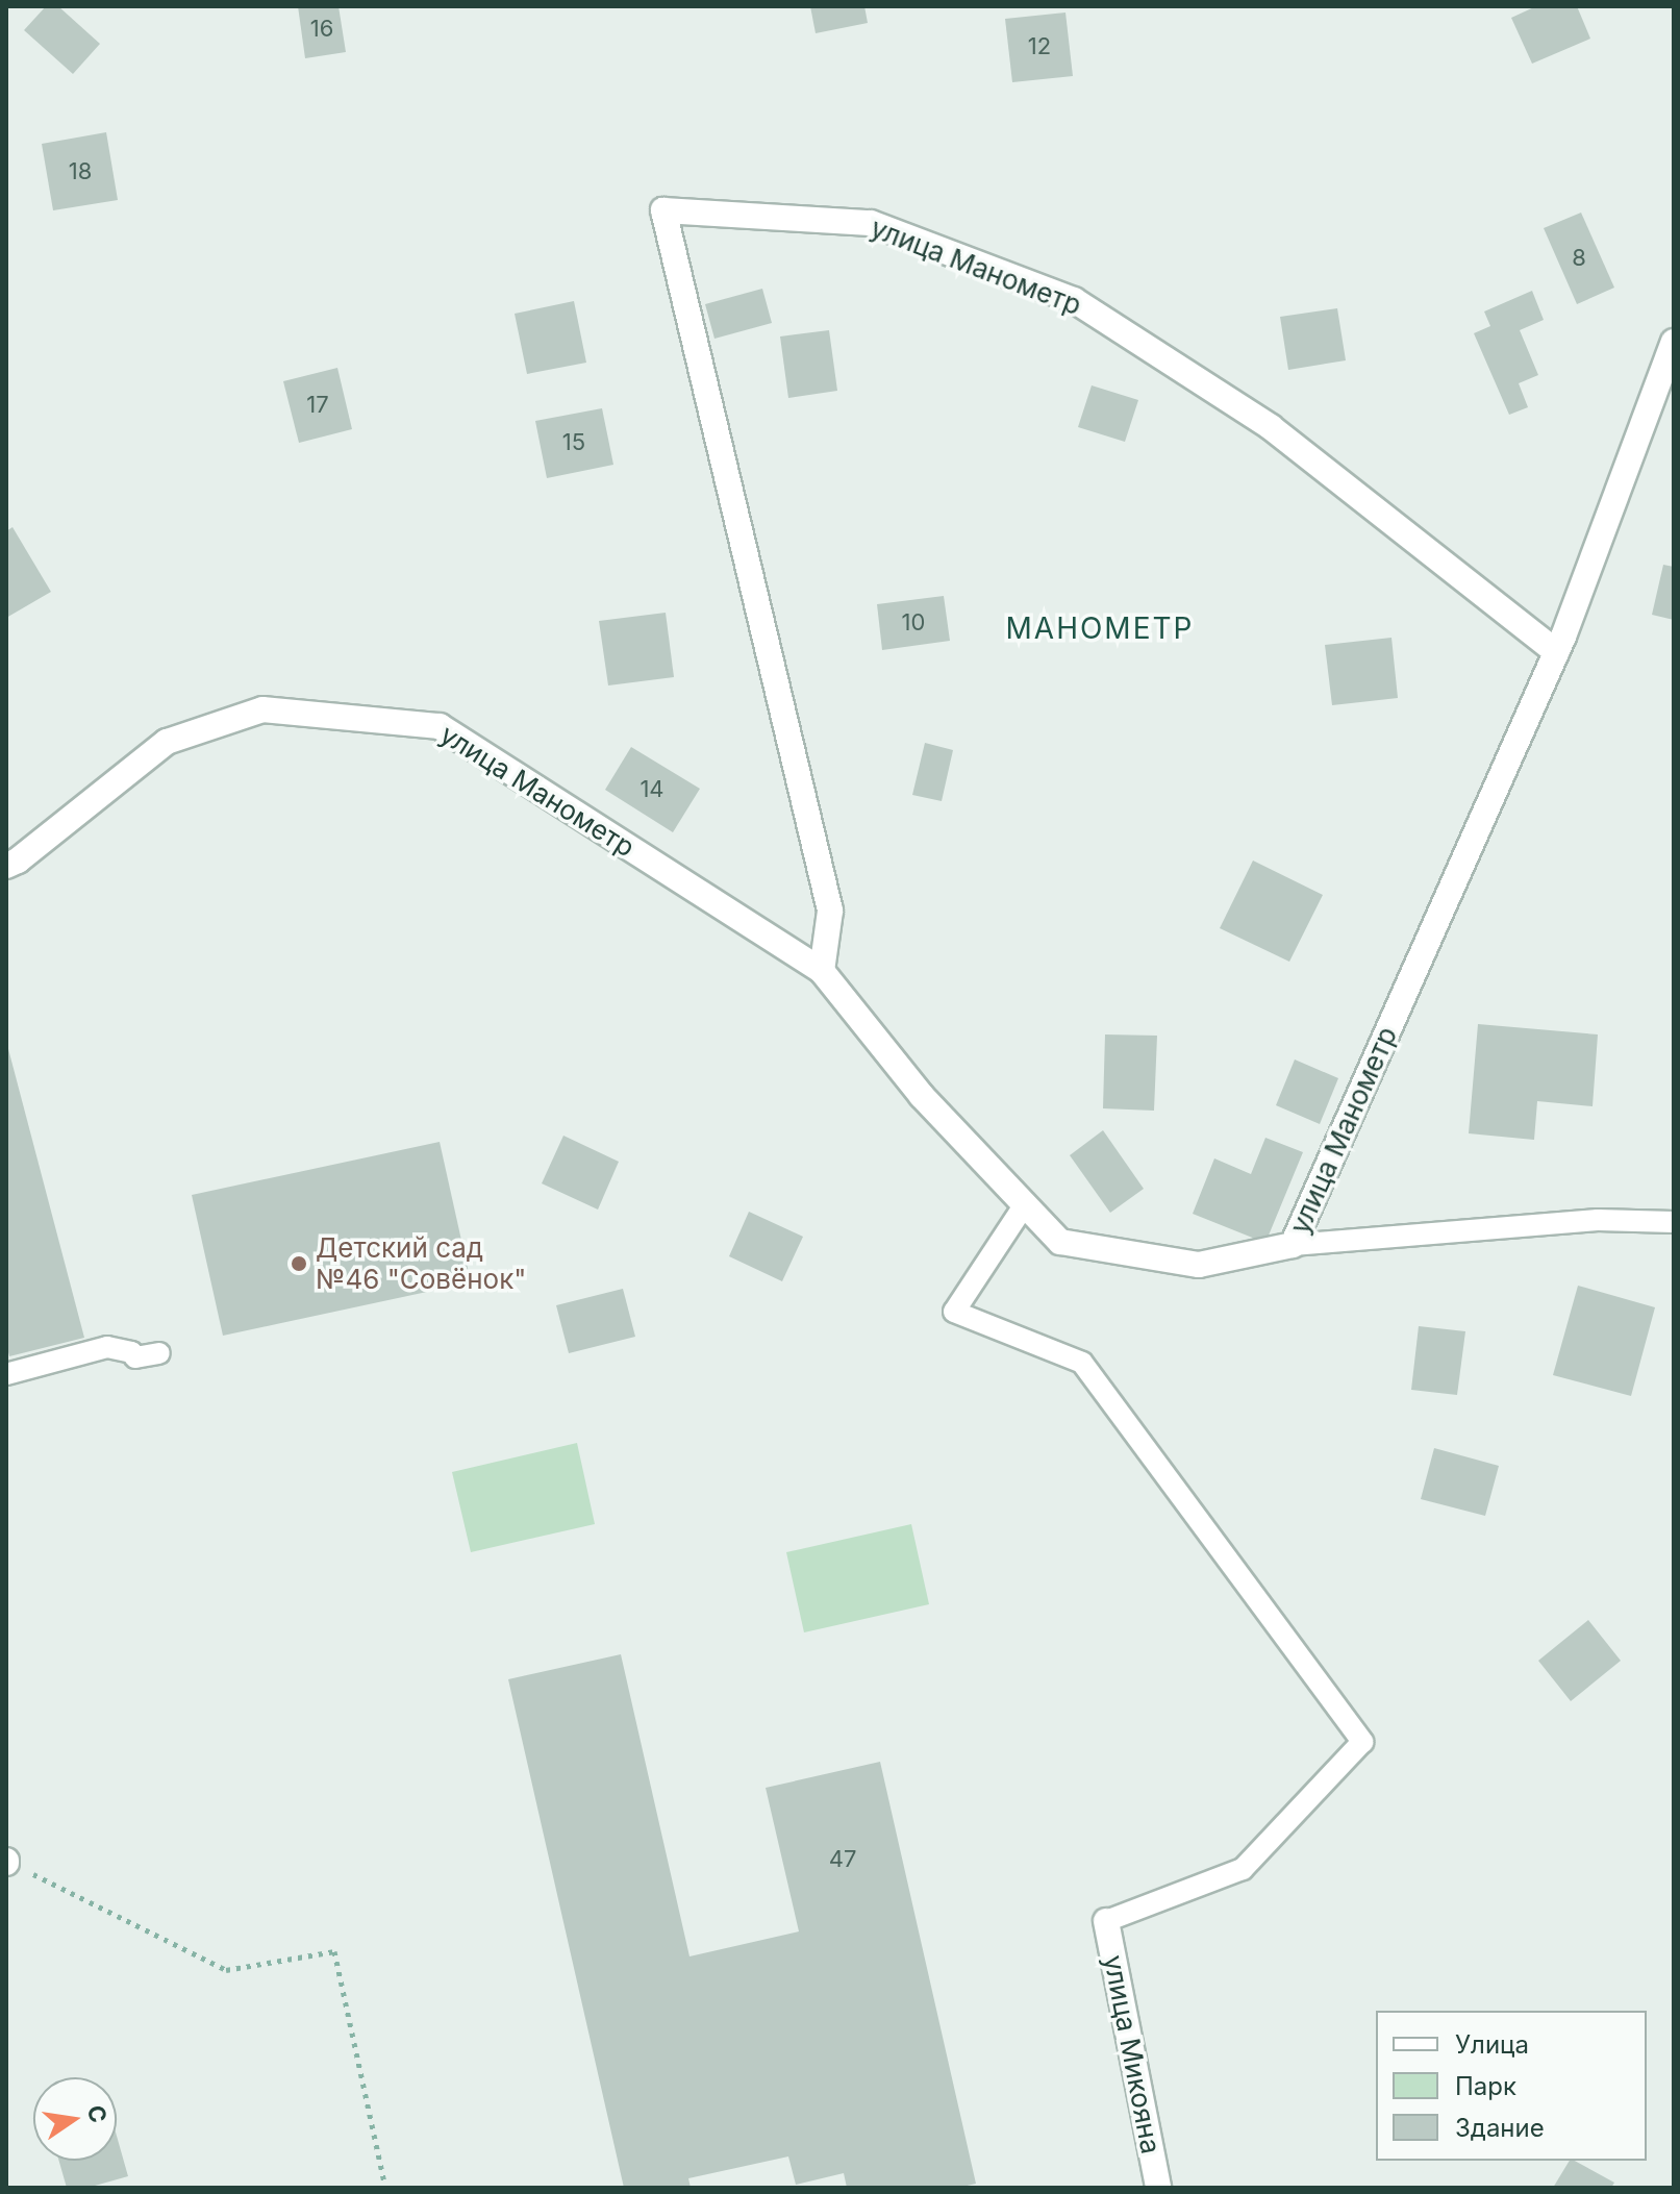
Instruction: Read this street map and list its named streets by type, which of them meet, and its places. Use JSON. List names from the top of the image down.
{
  "streets": {
    "street": ["улица Манометр", "улица Микояна"]
  },
  "districts": ["МАНОМЕТР"],
  "places": ["Детский сад №46 \"Совёнок\""],
  "house_numbers": [
    "16",
    "12",
    "18",
    "8",
    "17",
    "15",
    "10",
    "14",
    "47"
  ],
  "legend": ["Улица", "Парк", "Здание"],
  "north": "right"
}
